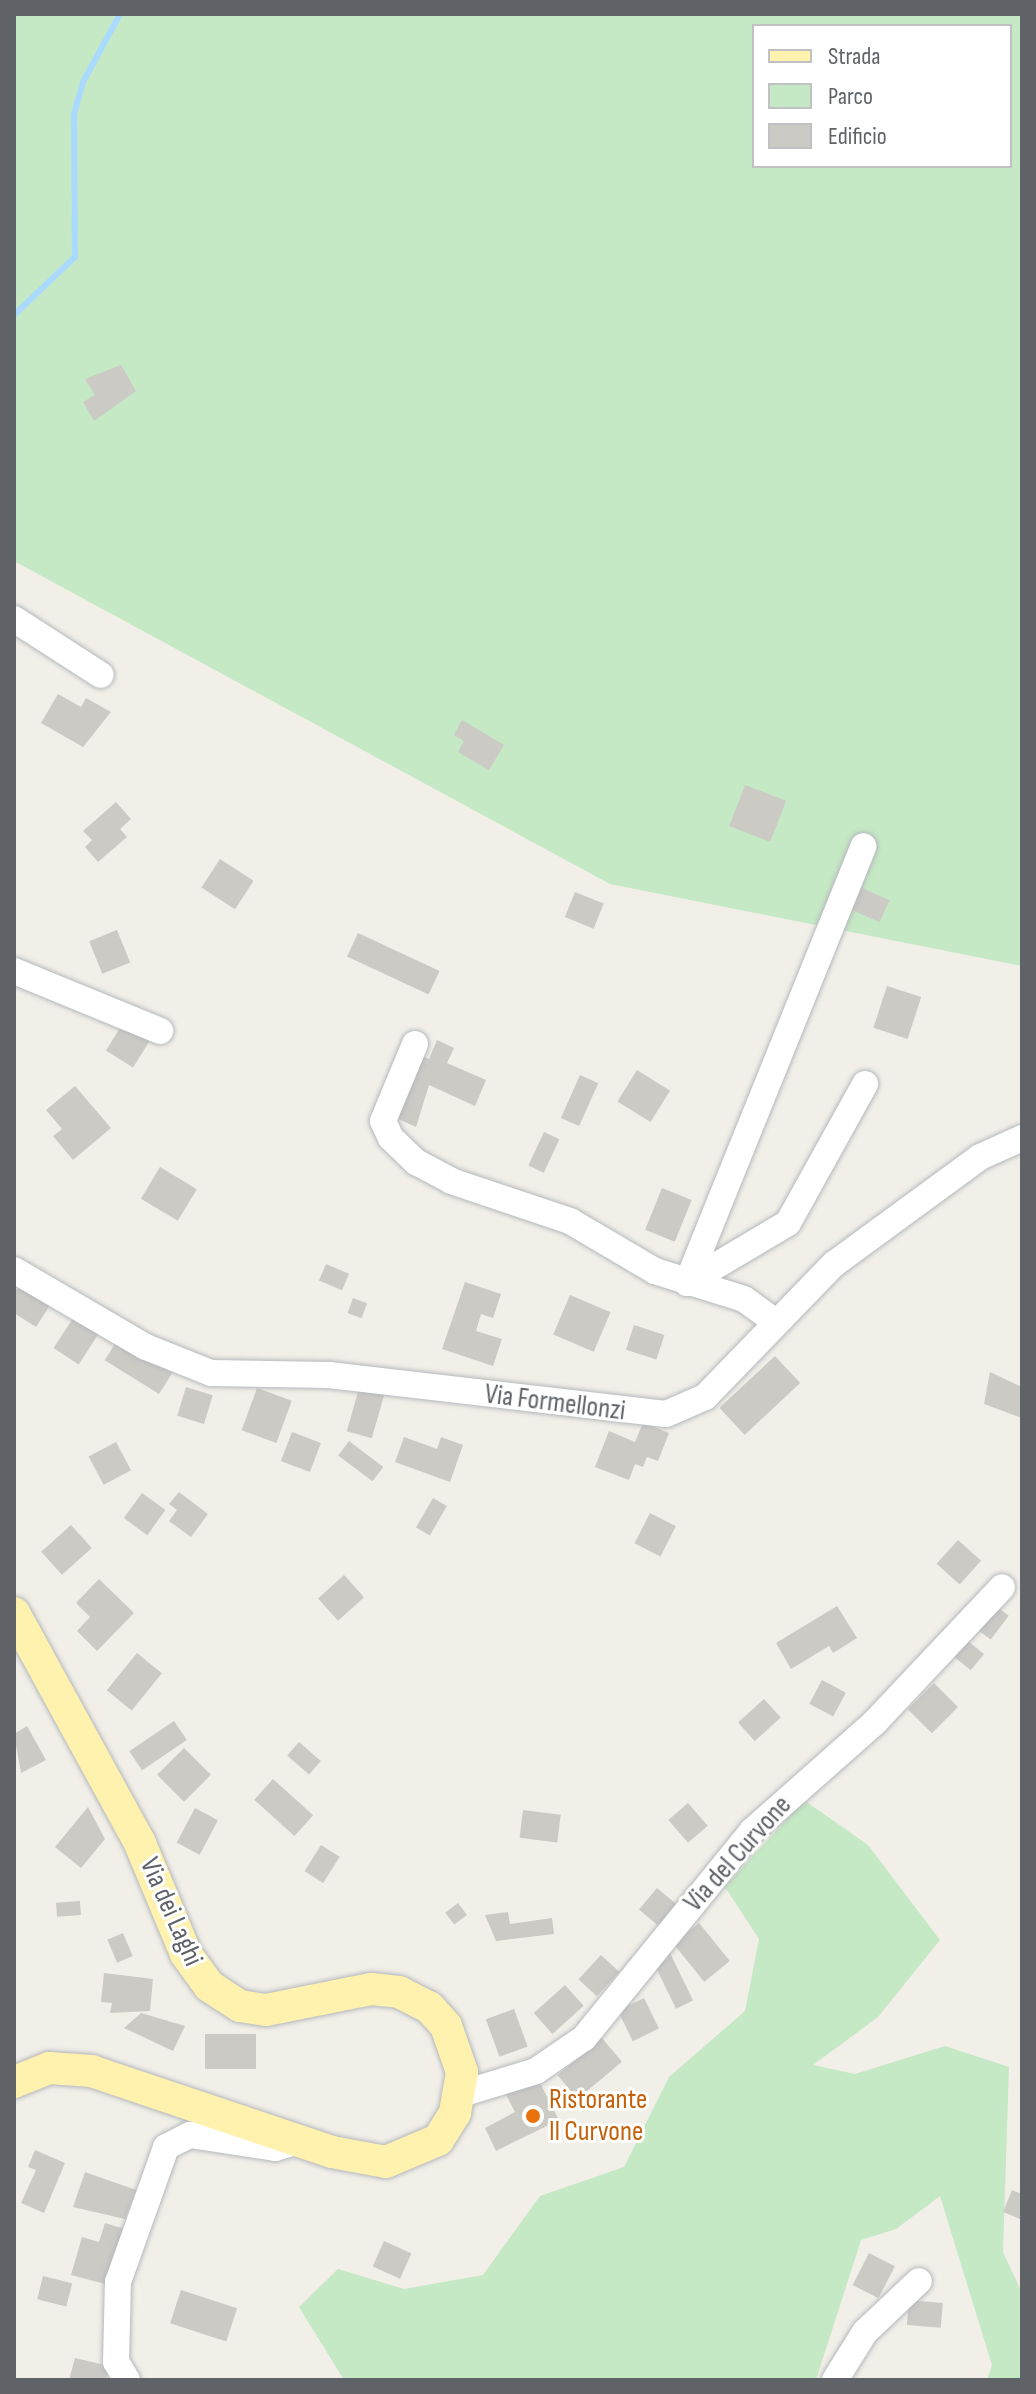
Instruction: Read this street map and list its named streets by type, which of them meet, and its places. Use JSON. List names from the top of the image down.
{
  "streets": {
    "main road": ["Via dei Laghi"],
    "street": ["Via Formellonzi", "Via del Curvone"]
  },
  "crossings": [
    ["Via del Curvone", "Via dei Laghi"]
  ],
  "places": ["Ristorante Il Curvone"],
  "legend": ["Strada", "Parco", "Edificio"]
}
